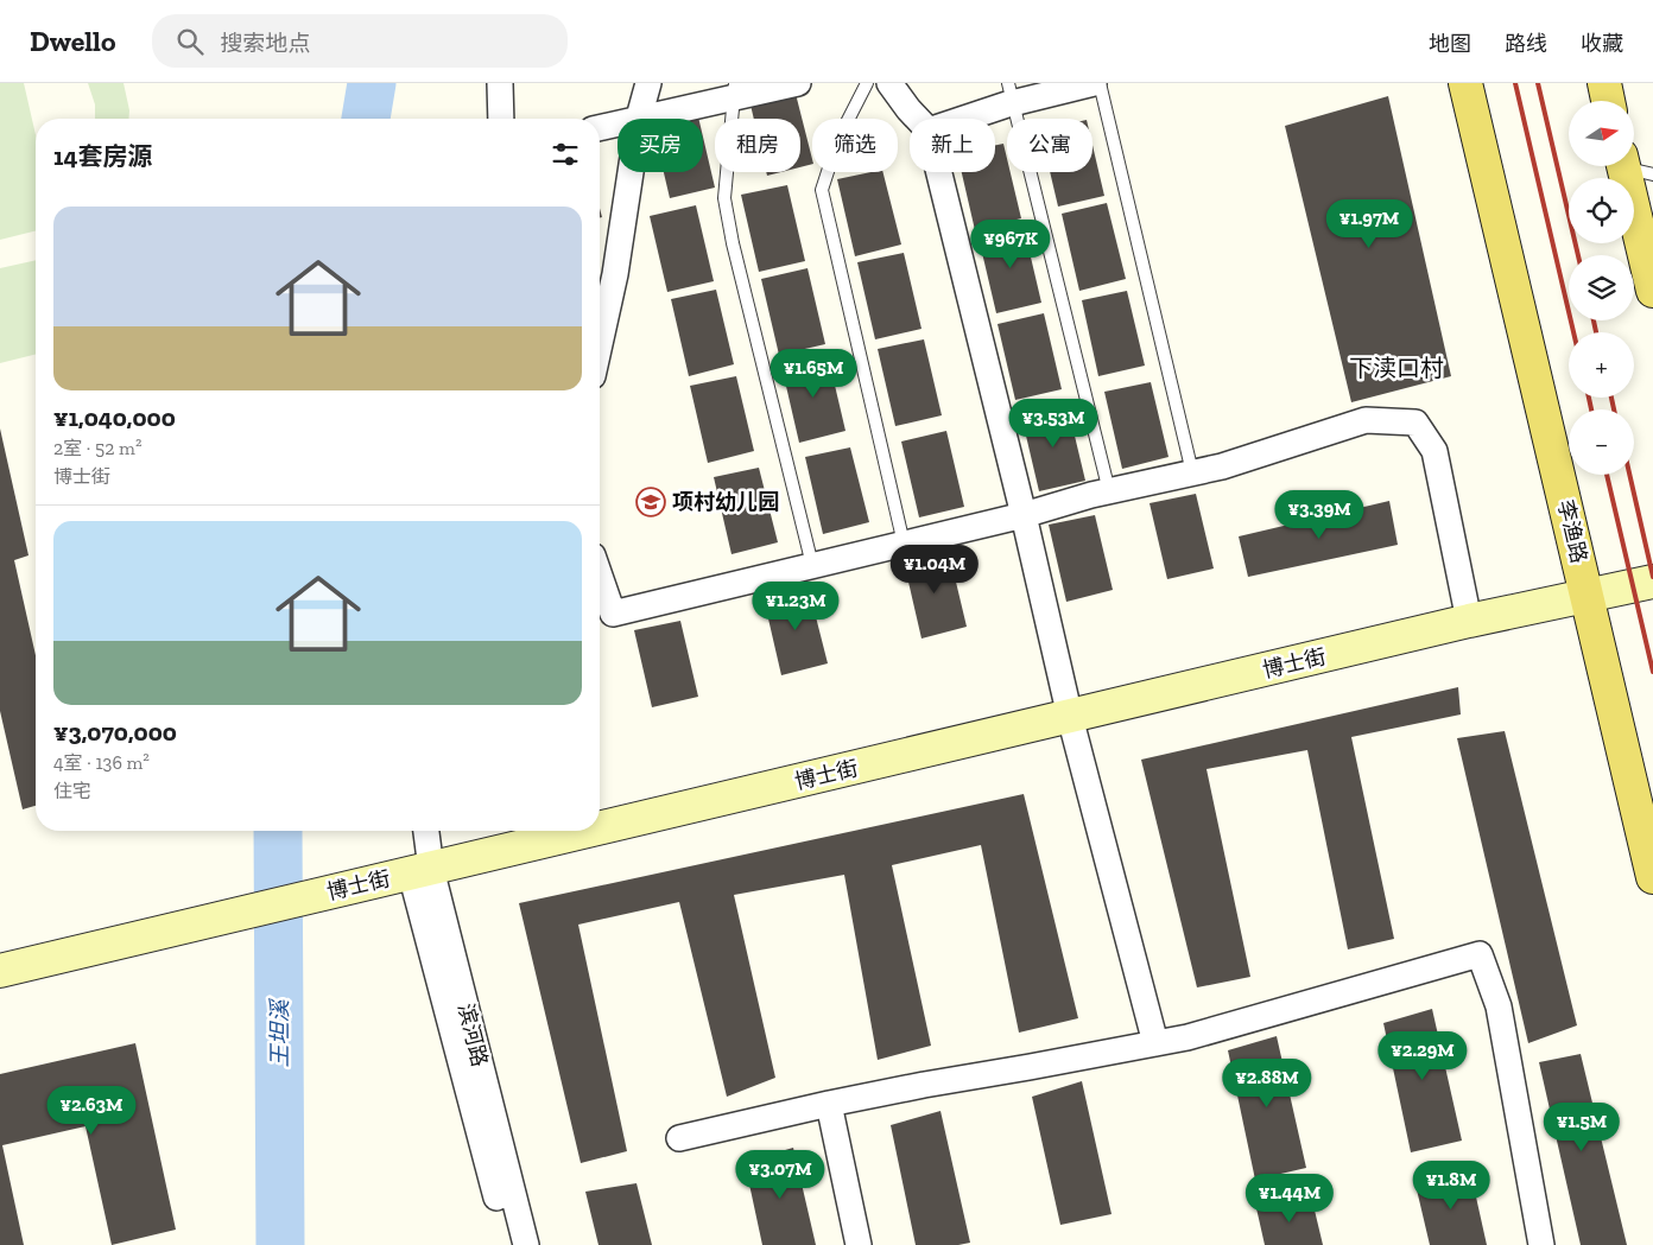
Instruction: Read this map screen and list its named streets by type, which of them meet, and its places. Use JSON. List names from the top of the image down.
{
  "streets": {
    "main road": ["李渔路"],
    "street": ["博士街", "滨河路"]
  },
  "crossings": [
    ["李渔路", "博士街"],
    ["博士街", "滨河路"]
  ],
  "districts": ["下渎口村"],
  "water": ["王坦溪"],
  "places": {
    "school or university": ["项村幼儿园"]
  },
  "north": "right",
  "page": {
    "header": "Dwello",
    "search": "搜索地点",
    "nav": ["地图", "路线", "收藏"],
    "map_buttons": ["+", "−"],
    "chip": [
      "买房",
      "租房",
      "筛选",
      "新上",
      "公寓"
    ],
    "heading": "14套房源",
    "list": [
      {
        "name": "¥1,040,000",
        "note": "2室 · 52 m² · 博士街"
      },
      {
        "name": "¥3,070,000",
        "note": "4室 · 136 m² · 住宅"
      }
    ],
    "price": [
      "¥1.97M",
      "¥967K",
      "¥1.65M",
      "¥3.53M",
      "¥3.39M",
      "¥1.04M",
      "¥1.23M",
      "¥2.29M",
      "¥2.88M",
      "¥2.63M",
      "¥1.5M",
      "¥3.07M",
      "¥1.8M",
      "¥1.44M"
    ]
  }
}
